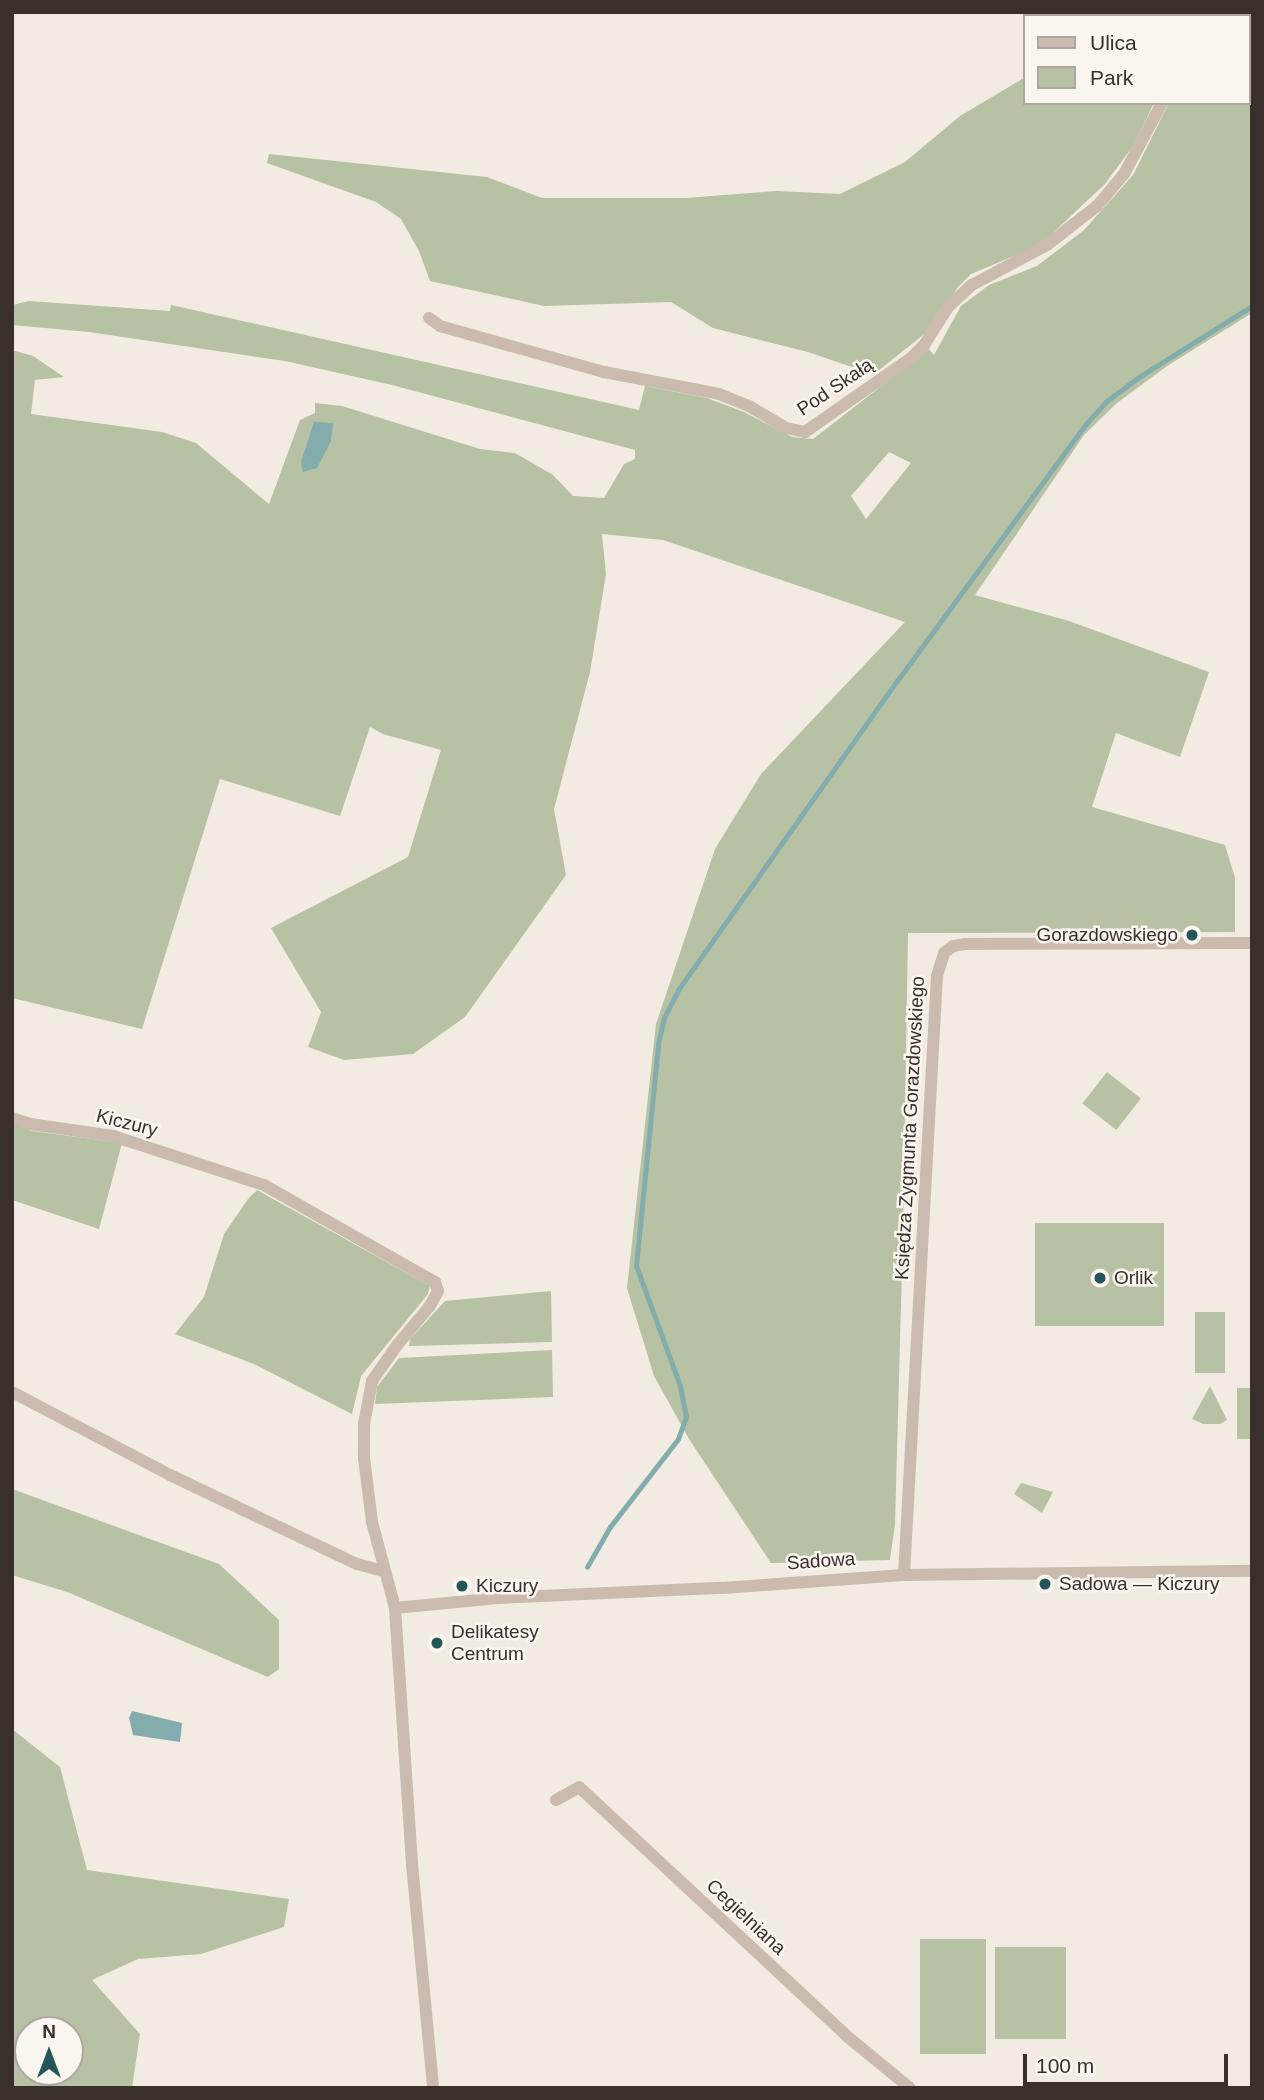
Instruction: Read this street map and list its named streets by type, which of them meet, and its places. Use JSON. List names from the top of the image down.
{
  "streets": {
    "street": [
      "Pod Skałą",
      "Kiczury",
      "Księdza Zygmunta Gorazdowskiego",
      "Sadowa",
      "Cegielniana"
    ]
  },
  "crossings": [
    ["Kiczury", "Sadowa"],
    ["Księdza Zygmunta Gorazdowskiego", "Sadowa"]
  ],
  "places": [
    "Gorazdowskiego",
    "Orlik",
    "Sadowa — Kiczury",
    "Kiczury",
    "Delikatesy Centrum"
  ],
  "legend": ["Ulica", "Park"],
  "scale_bar": "100 m",
  "north": "top"
}
